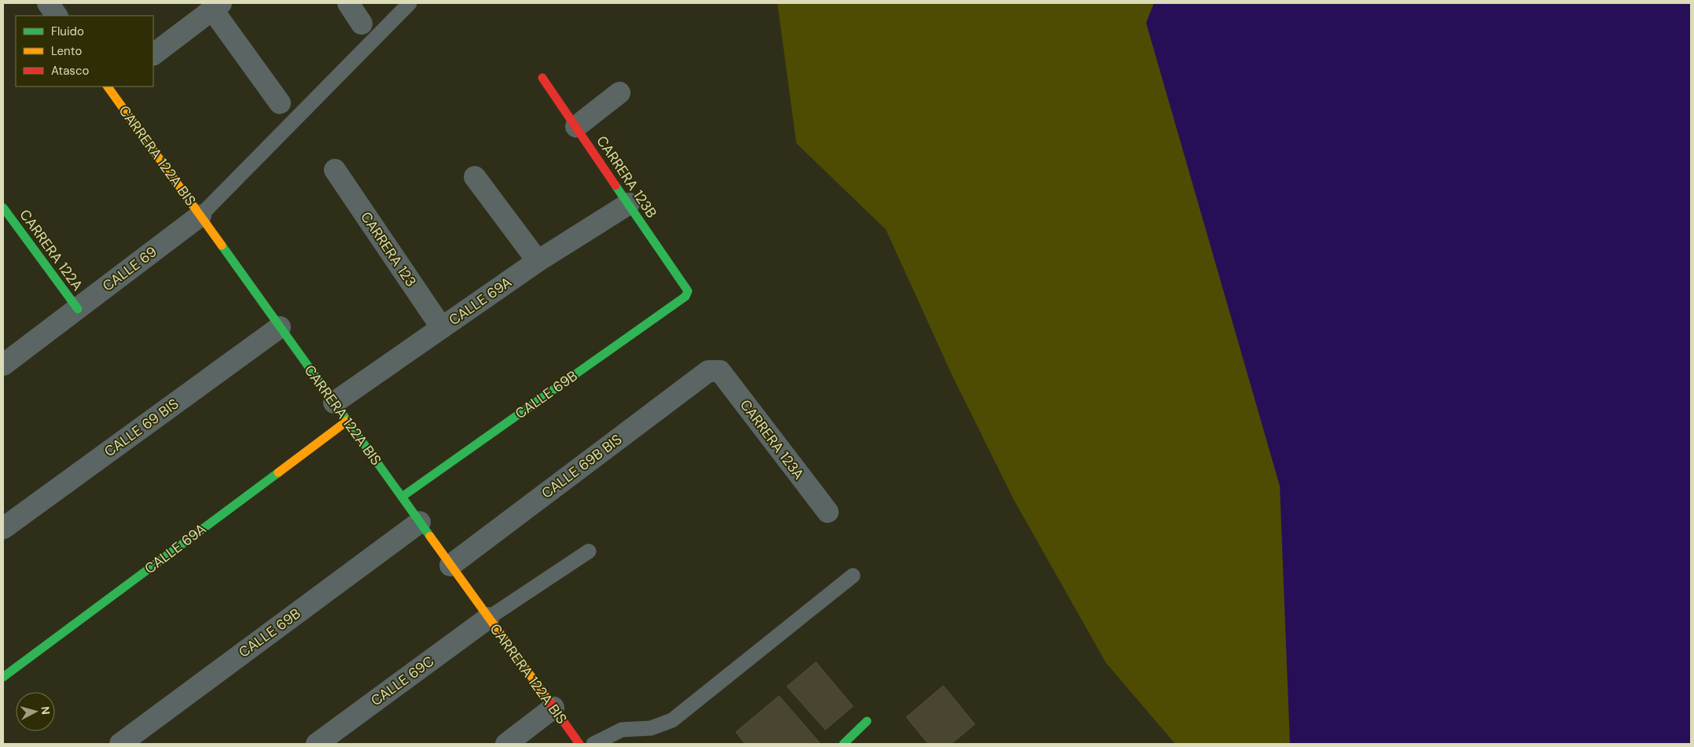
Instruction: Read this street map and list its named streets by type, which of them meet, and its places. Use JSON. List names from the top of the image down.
{
  "streets": {
    "street": [
      "CARRERA 122A BIS",
      "CARRERA 123B",
      "CARRERA 123",
      "CARRERA 122A",
      "CALLE 69",
      "CALLE 69A",
      "CALLE 69B",
      "CALLE 69 BIS",
      "CARRERA 123A",
      "CALLE 69B BIS",
      "CALLE 69C"
    ]
  },
  "crossings": [
    ["CARRERA 122A BIS", "CALLE 69"],
    ["CARRERA 122A BIS", "CALLE 69A"],
    ["CARRERA 122A BIS", "CALLE 69B"],
    ["CARRERA 122A BIS", "CALLE 69 BIS"],
    ["CARRERA 122A BIS", "CALLE 69B BIS"],
    ["CARRERA 122A BIS", "CALLE 69C"],
    ["CARRERA 123B", "CALLE 69A"],
    ["CARRERA 123B", "CALLE 69B"],
    ["CARRERA 123", "CALLE 69A"],
    ["CARRERA 122A", "CALLE 69"],
    ["CARRERA 123A", "CALLE 69B BIS"]
  ],
  "legend": ["Fluido", "Lento", "Atasco"],
  "north": "right"
}
